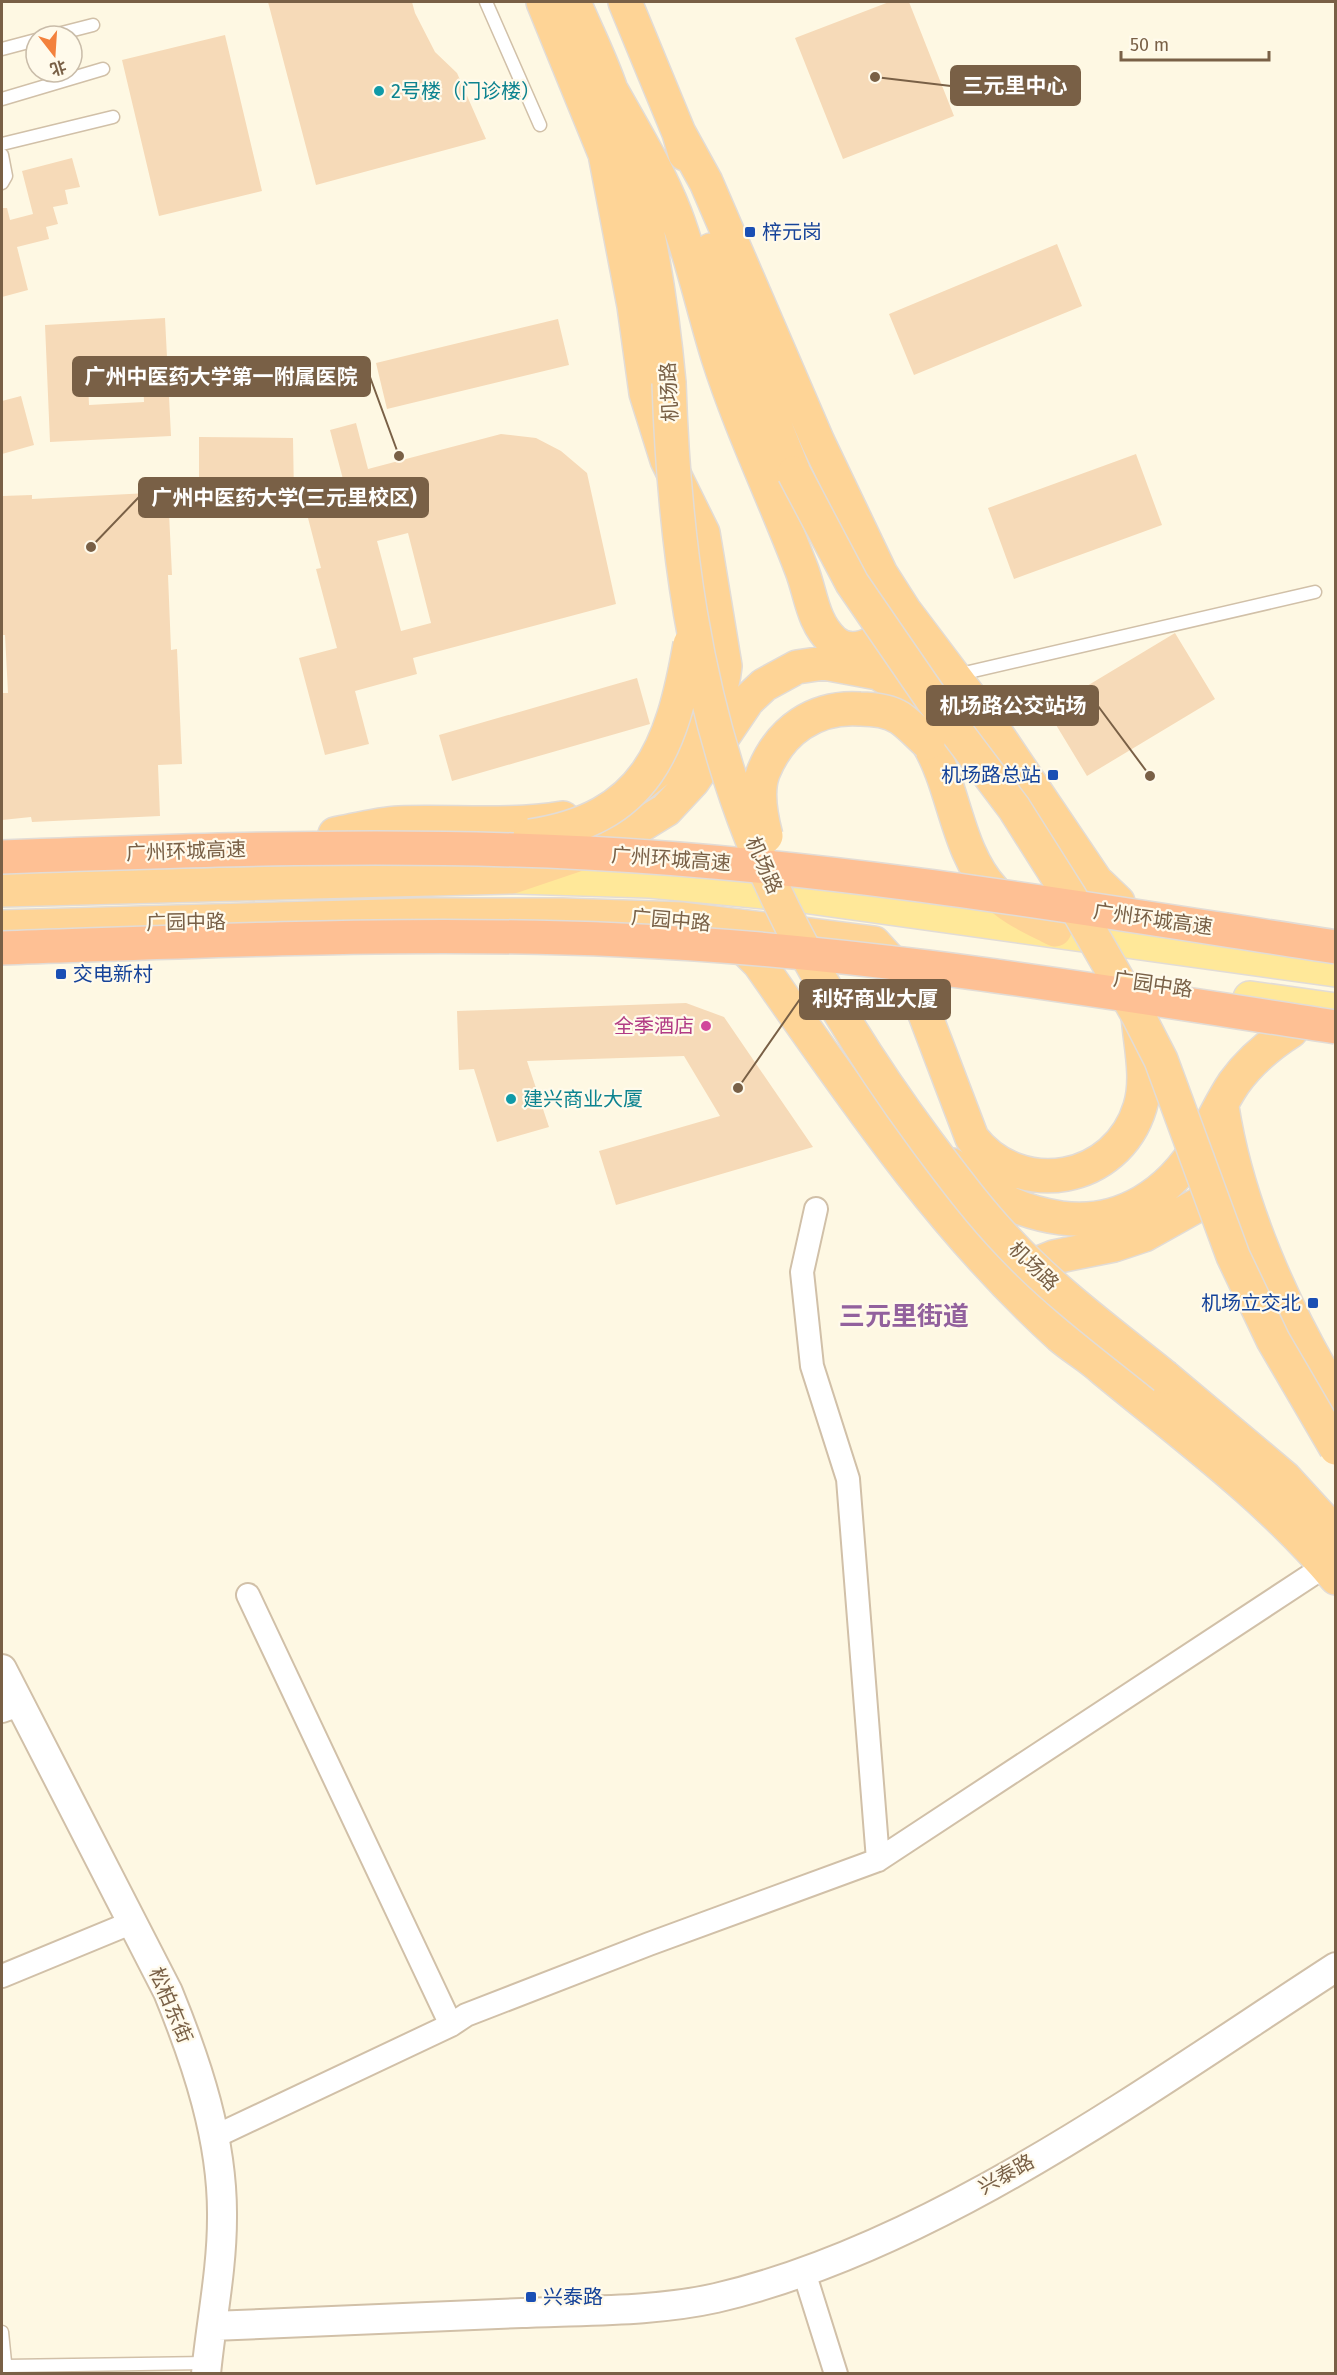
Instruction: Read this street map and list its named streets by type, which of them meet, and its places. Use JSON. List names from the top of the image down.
{
  "streets": {
    "highway": ["机场路", "广州环城高速", "广园中路"],
    "street": ["松柏东街", "兴泰路"]
  },
  "crossings": [
    ["松柏东街", "兴泰路"]
  ],
  "districts": ["三元里街道"],
  "places": {
    "other": [
      "三元里中心",
      "2号楼（门诊楼）",
      "广州中医药大学第一附属医院",
      "广州中医药大学(三元里校区)",
      "机场路公交站场",
      "全季酒店",
      "利好商业大厦",
      "建兴商业大厦"
    ],
    "transit": [
      "梓元岗",
      "机场路总站",
      "交电新村",
      "机场立交北",
      "兴泰路"
    ]
  },
  "scale_bar": "50 m",
  "north": "bottom"
}
